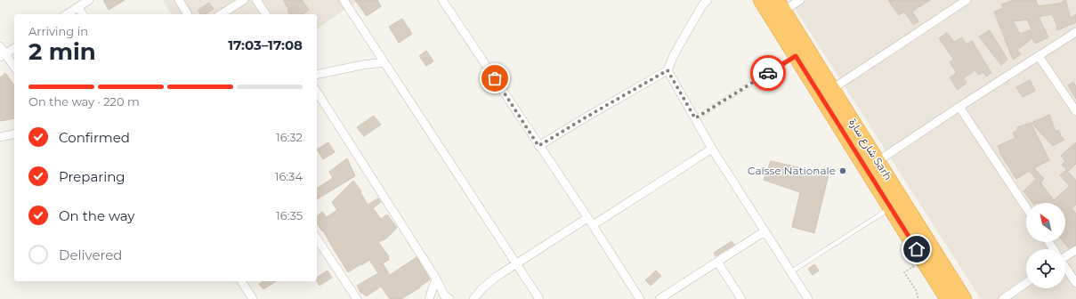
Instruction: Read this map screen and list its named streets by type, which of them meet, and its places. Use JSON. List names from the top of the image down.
{
  "streets": {
    "highway": ["شارع سارة Sarh"]
  },
  "places": ["Caisse Nationale"],
  "north": "top left",
  "page": {
    "heading": ["2 min", "Arriving in", "17:03–17:08"],
    "bar": "On the way · 220 m",
    "list": [
      ["Confirmed", "16:32"],
      ["Preparing", "16:34"],
      ["On the way", "16:35"],
      "Delivered"
    ]
  }
}
